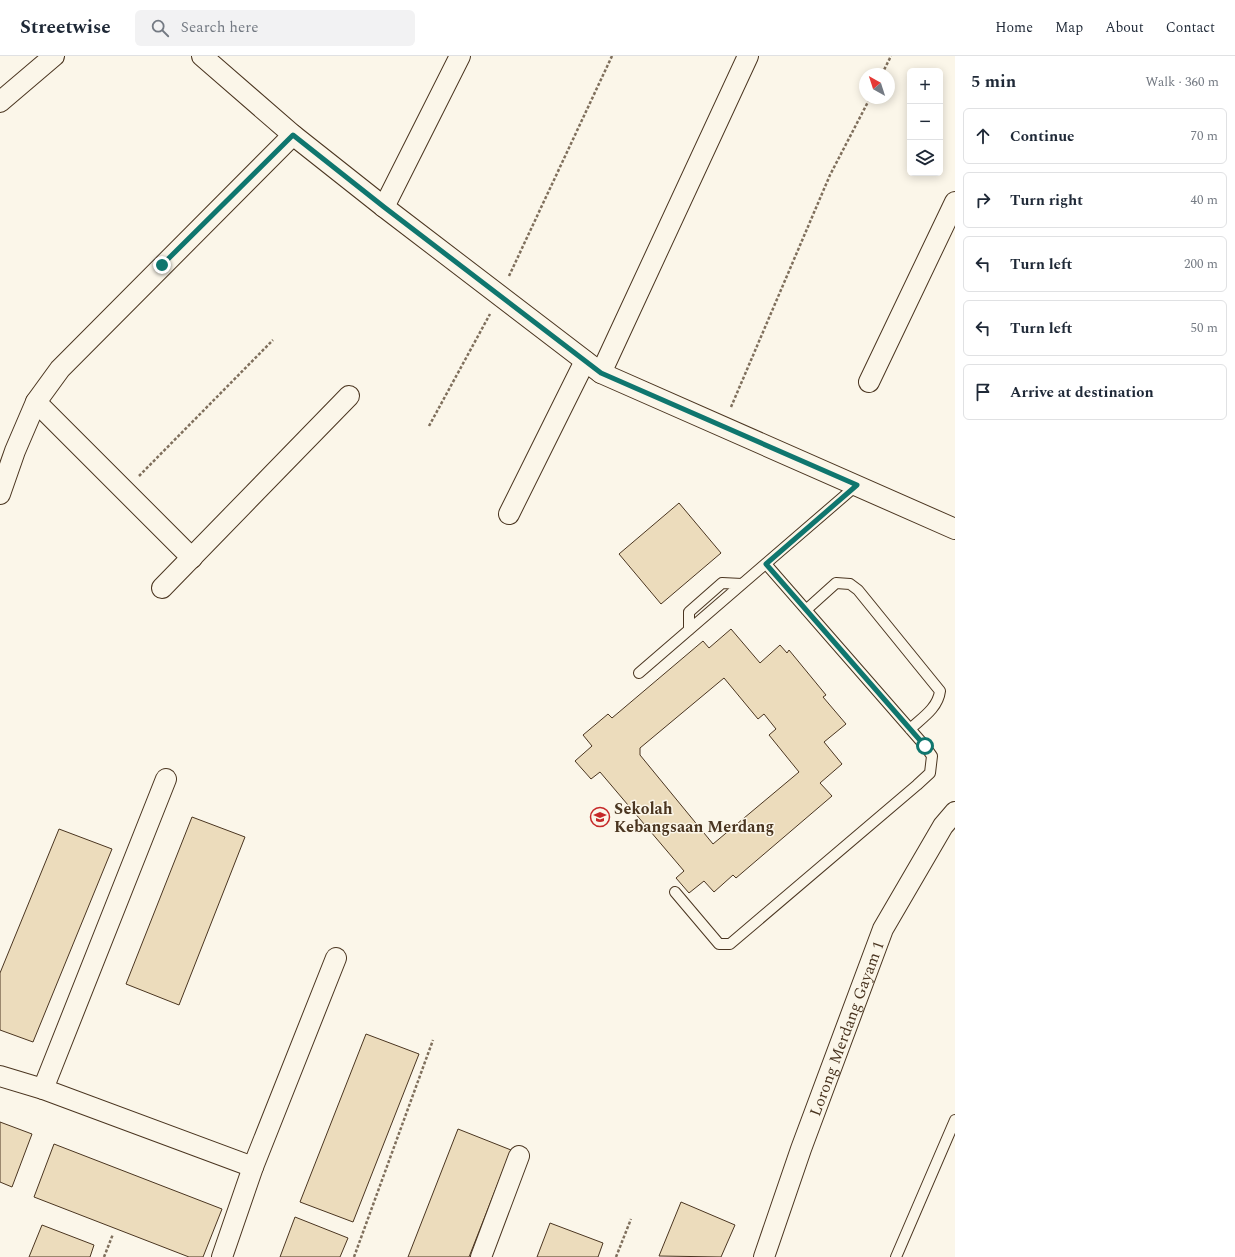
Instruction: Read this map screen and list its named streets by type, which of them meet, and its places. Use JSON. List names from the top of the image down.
{
  "streets": {
    "street": ["Lorong Merdang Gayam 1"]
  },
  "places": {
    "school or university": ["Sekolah Kebangsaan Merdang"]
  },
  "north": "top left",
  "page": {
    "header": "Streetwise",
    "search": "Search here",
    "nav": [
      "Home",
      "Map",
      "About",
      "Contact"
    ],
    "heading": ["5 min", "Walk · 360 m"],
    "map_buttons": ["+", "−"],
    "list": [
      ["Continue", "70 m"],
      ["Turn right", "40 m"],
      ["Turn left", "200 m"],
      ["Turn left", "50 m"],
      "Arrive at destination"
    ]
  }
}
